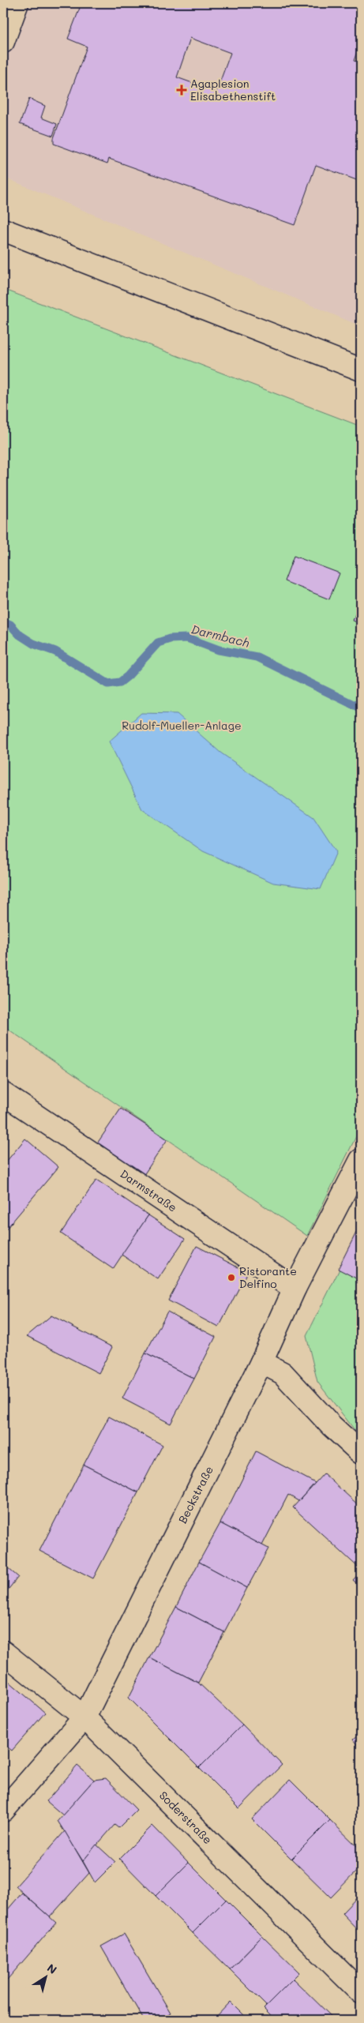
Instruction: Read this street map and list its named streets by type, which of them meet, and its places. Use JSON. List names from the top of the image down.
{
  "streets": {
    "street": ["Darmstraße", "Beckstraße", "Soderstraße"]
  },
  "crossings": [
    ["Darmstraße", "Beckstraße"],
    ["Beckstraße", "Soderstraße"]
  ],
  "water": ["Darmbach"],
  "parks": ["Rudolf-Mueller-Anlage"],
  "places": {
    "health": ["Agaplesion Elisabethenstift"],
    "other": ["Ristorante Delfino"]
  },
  "north": "top right"
}
